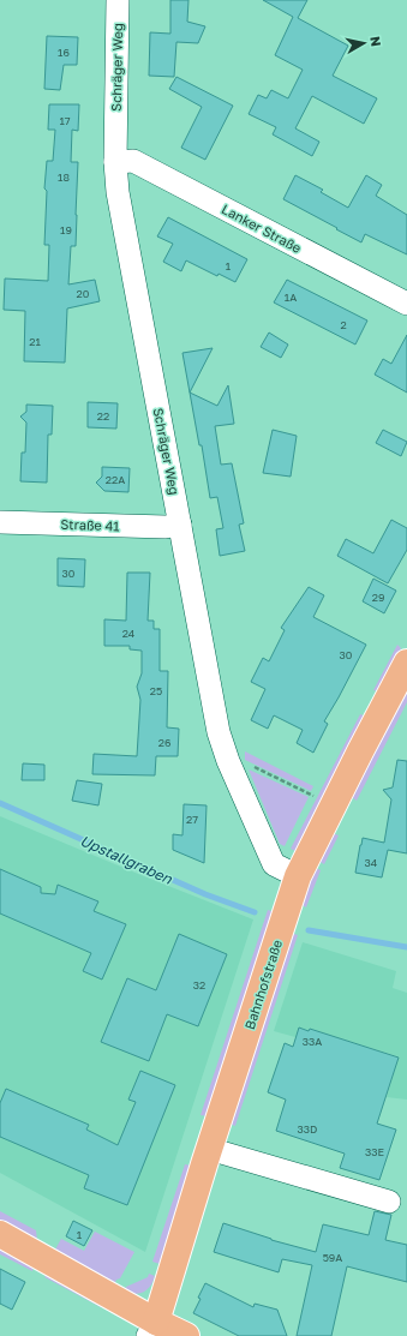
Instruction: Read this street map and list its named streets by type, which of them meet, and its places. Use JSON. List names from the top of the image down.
{
  "streets": {
    "main road": ["Bahnhofstraße"],
    "street": ["Schräger Weg", "Lanker Straße", "Straße 41"]
  },
  "crossings": [
    ["Schräger Weg", "Lanker Straße"],
    ["Schräger Weg", "Straße 41"],
    ["Schräger Weg", "Bahnhofstraße"]
  ],
  "water": ["Upstallgraben"],
  "house_numbers": [
    "16",
    "17",
    "18",
    "19",
    "1",
    "20",
    "1A",
    "2",
    "21",
    "22",
    "22A",
    "30",
    "29",
    "24",
    "30",
    "25",
    "26",
    "27",
    "34",
    "32",
    "33A",
    "33D",
    "33E",
    "1",
    "59A"
  ],
  "north": "right"
}
